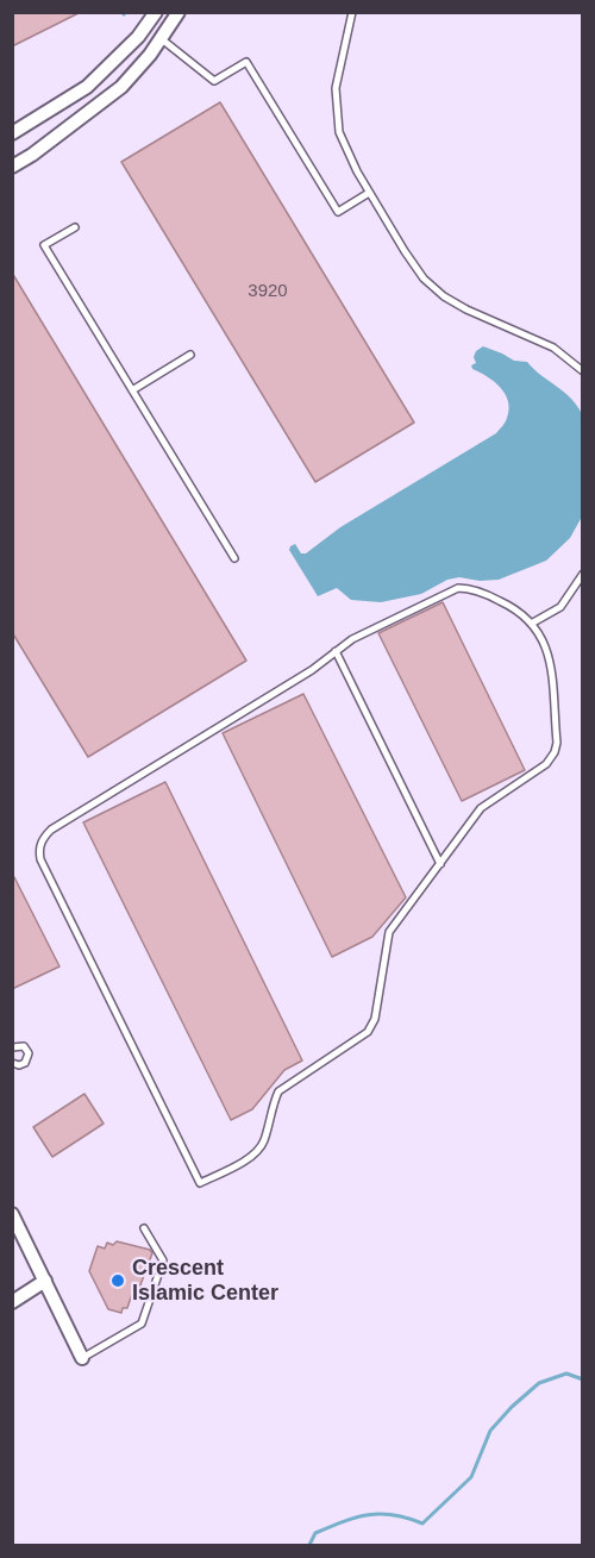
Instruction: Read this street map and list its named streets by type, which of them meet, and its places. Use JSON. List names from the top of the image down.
{
  "places": ["Crescent Islamic Center"],
  "house_numbers": ["3920"]
}
